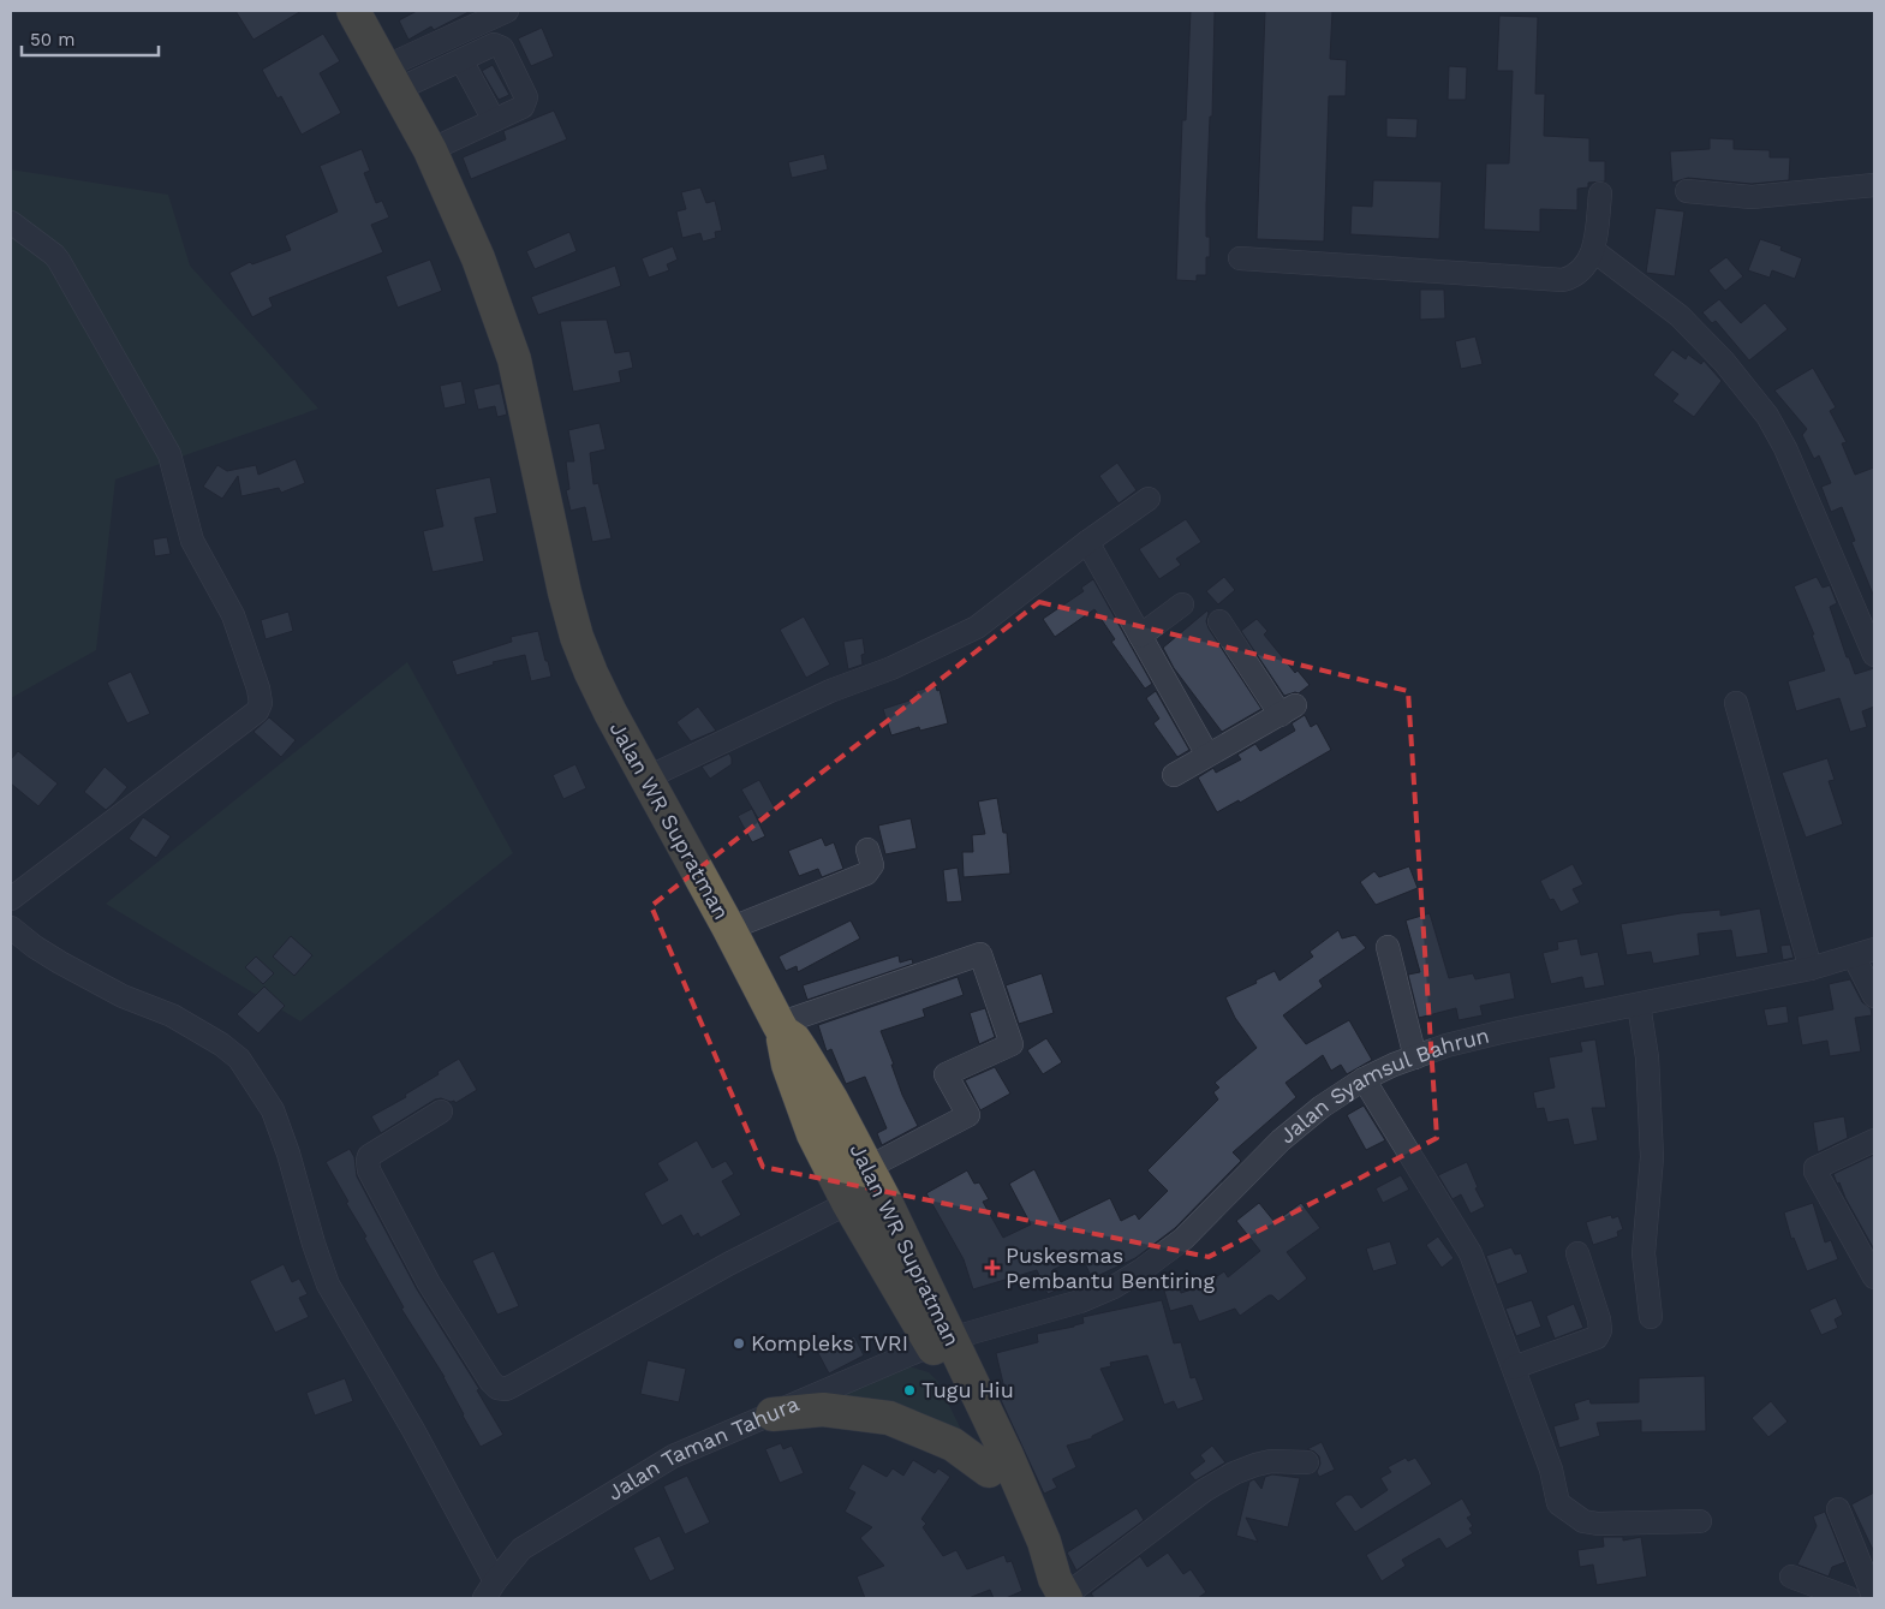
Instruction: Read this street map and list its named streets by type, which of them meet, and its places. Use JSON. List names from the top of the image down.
{
  "streets": {
    "highway": ["Jalan WR Supratman"],
    "street": ["Jalan Syamsul Bahrun", "Jalan Taman Tahura"]
  },
  "crossings": [
    ["Jalan WR Supratman", "Jalan Syamsul Bahrun"],
    ["Jalan WR Supratman", "Jalan Taman Tahura"],
    ["Jalan Syamsul Bahrun", "Jalan Taman Tahura"]
  ],
  "places": {
    "health": ["Puskesmas Pembantu Bentiring"],
    "other": ["Kompleks TVRI", "Tugu Hiu"]
  },
  "scale_bar": "50 m"
}
